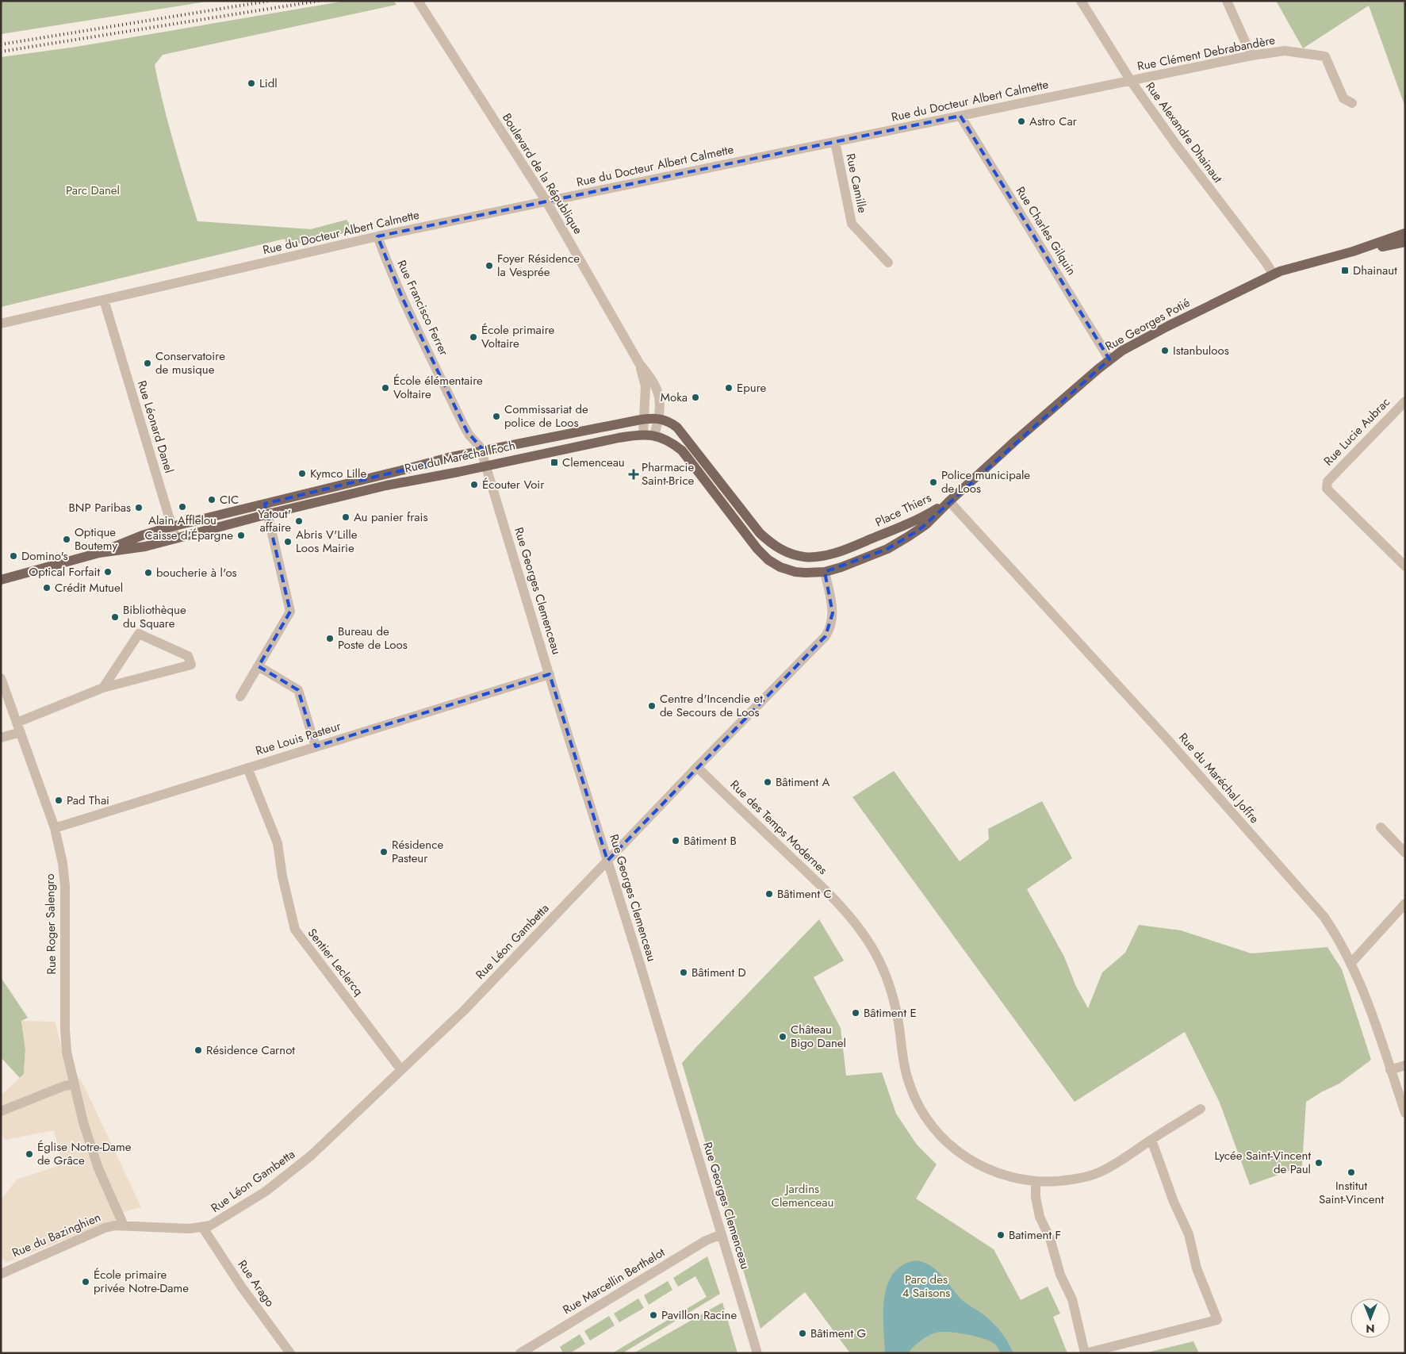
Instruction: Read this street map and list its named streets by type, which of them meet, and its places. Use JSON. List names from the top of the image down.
{
  "streets": {
    "main road": ["Rue Georges Potié", "Rue du Maréchal Foch", "Place Thiers"],
    "street": [
      "Rue Clément Debrabandère",
      "Rue du Docteur Albert Calmette",
      "Rue Alexandre Dhainaut",
      "Boulevard de la République",
      "Rue Camille",
      "Rue Charles Gilquin",
      "Rue Francisco Ferrer",
      "Rue Léonard Danel",
      "Rue Lucie Aubrac",
      "Rue Georges Clemenceau",
      "Rue Louis Pasteur",
      "Rue du Maréchal Joffre",
      "Rue des Temps Modernes",
      "Rue Roger Salengro",
      "Rue Léon Gambetta",
      "Sentier Leclercq",
      "Rue du Bazinghien",
      "Rue Marcellin Berthelot",
      "Rue Arago"
    ]
  },
  "crossings": [
    ["Rue Clément Debrabandère", "Rue du Docteur Albert Calmette"],
    ["Rue Clément Debrabandère", "Rue Alexandre Dhainaut"],
    ["Rue du Docteur Albert Calmette", "Rue Alexandre Dhainaut"],
    ["Rue du Docteur Albert Calmette", "Boulevard de la République"],
    ["Rue du Docteur Albert Calmette", "Rue Camille"],
    ["Rue du Docteur Albert Calmette", "Rue Charles Gilquin"],
    ["Rue du Docteur Albert Calmette", "Rue Francisco Ferrer"],
    ["Rue du Docteur Albert Calmette", "Rue Léonard Danel"],
    ["Rue Alexandre Dhainaut", "Rue Georges Potié"],
    ["Boulevard de la République", "Rue du Maréchal Foch"],
    ["Rue Charles Gilquin", "Rue Georges Potié"],
    ["Rue Francisco Ferrer", "Rue du Maréchal Foch"],
    ["Rue Francisco Ferrer", "Rue Georges Clemenceau"],
    ["Rue Georges Potié", "Place Thiers"],
    ["Rue Georges Potié", "Rue du Maréchal Joffre"],
    ["Rue Léonard Danel", "Rue du Maréchal Foch"],
    ["Rue du Maréchal Foch", "Place Thiers"],
    ["Rue du Maréchal Foch", "Rue Georges Clemenceau"],
    ["Place Thiers", "Rue du Maréchal Joffre"],
    ["Place Thiers", "Rue Léon Gambetta"],
    ["Rue Georges Clemenceau", "Rue Louis Pasteur"],
    ["Rue Georges Clemenceau", "Rue Léon Gambetta"],
    ["Rue Georges Clemenceau", "Rue Marcellin Berthelot"],
    ["Rue Louis Pasteur", "Rue Roger Salengro"],
    ["Rue Louis Pasteur", "Sentier Leclercq"],
    ["Rue des Temps Modernes", "Rue Léon Gambetta"],
    ["Rue Roger Salengro", "Rue Léon Gambetta"],
    ["Rue Roger Salengro", "Rue du Bazinghien"],
    ["Rue Léon Gambetta", "Sentier Leclercq"],
    ["Rue Léon Gambetta", "Rue du Bazinghien"],
    ["Rue Léon Gambetta", "Rue Arago"]
  ],
  "parks": ["Parc Danel", "Jardins Clemenceau", "Parc des 4 Saisons"],
  "places": {
    "other": [
      "Lidl",
      "Astro Car",
      "Foyer Résidence la Vesprée",
      "École primaire Voltaire",
      "Istanbuloos",
      "Conservatoire de musique",
      "École élémentaire Voltaire",
      "Epure",
      "Moka",
      "Commissariat de police de Loos",
      "Kymco Lille",
      "Police municipale de Loos",
      "Écouter Voir",
      "CIC",
      "Alain Afflelou",
      "BNP Paribas",
      "Au panier frais",
      "Yatout' affaire",
      "Caisse d'Épargne",
      "Optique Boutemy",
      "Abris V'Lille Loos Mairie",
      "Domino's",
      "Optical Forfait",
      "boucherie à l'os",
      "Crédit Mutuel",
      "Bibliothèque du Square",
      "Bureau de Poste de Loos",
      "Centre d'Incendie et de Secours de Loos",
      "Bâtiment A",
      "Pad Thai",
      "Bâtiment B",
      "Résidence Pasteur",
      "Bâtiment C",
      "Bâtiment D",
      "Bâtiment E",
      "Château Bigo Danel",
      "Résidence Carnot",
      "Église Notre-Dame de Grâce",
      "Lycée Saint-Vincent de Paul",
      "Institut Saint-Vincent",
      "Batiment F",
      "École primaire privée Notre-Dame",
      "Pavillon Racine",
      "Bâtiment G"
    ],
    "transit": ["Dhainaut", "Clemenceau"],
    "health": ["Pharmacie Saint-Brice"]
  },
  "north": "bottom"
}
